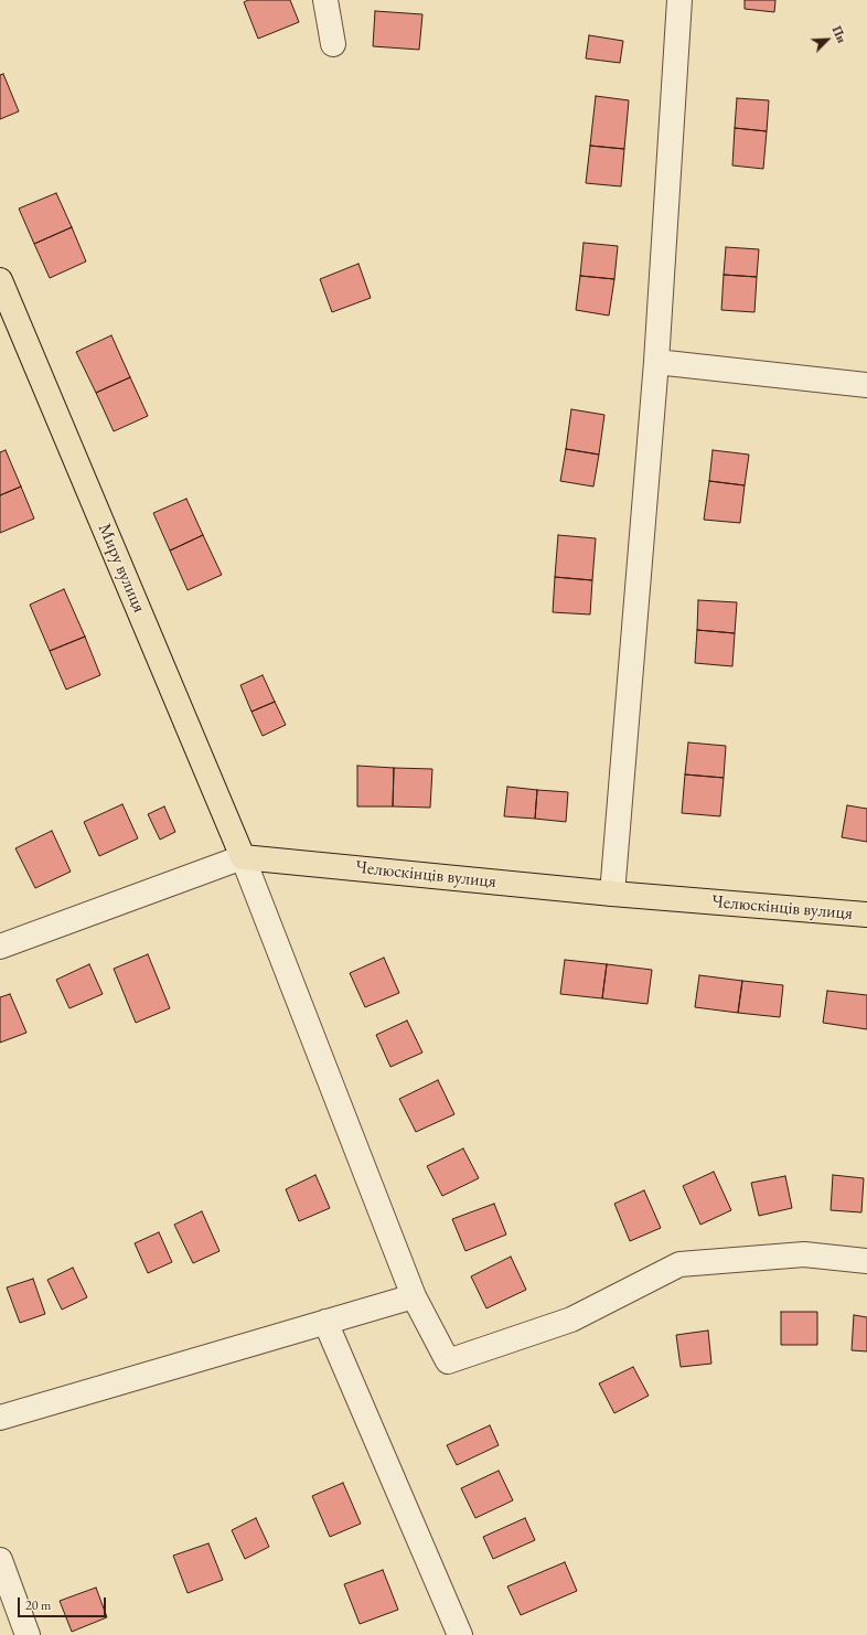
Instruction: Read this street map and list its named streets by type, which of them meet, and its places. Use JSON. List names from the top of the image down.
{
  "streets": {
    "main road": ["Миру вулиця", "Челюскінців вулиця"]
  },
  "crossings": [
    ["Миру вулиця", "Челюскінців вулиця"]
  ],
  "scale_bar": "20 m",
  "north": "top right"
}
